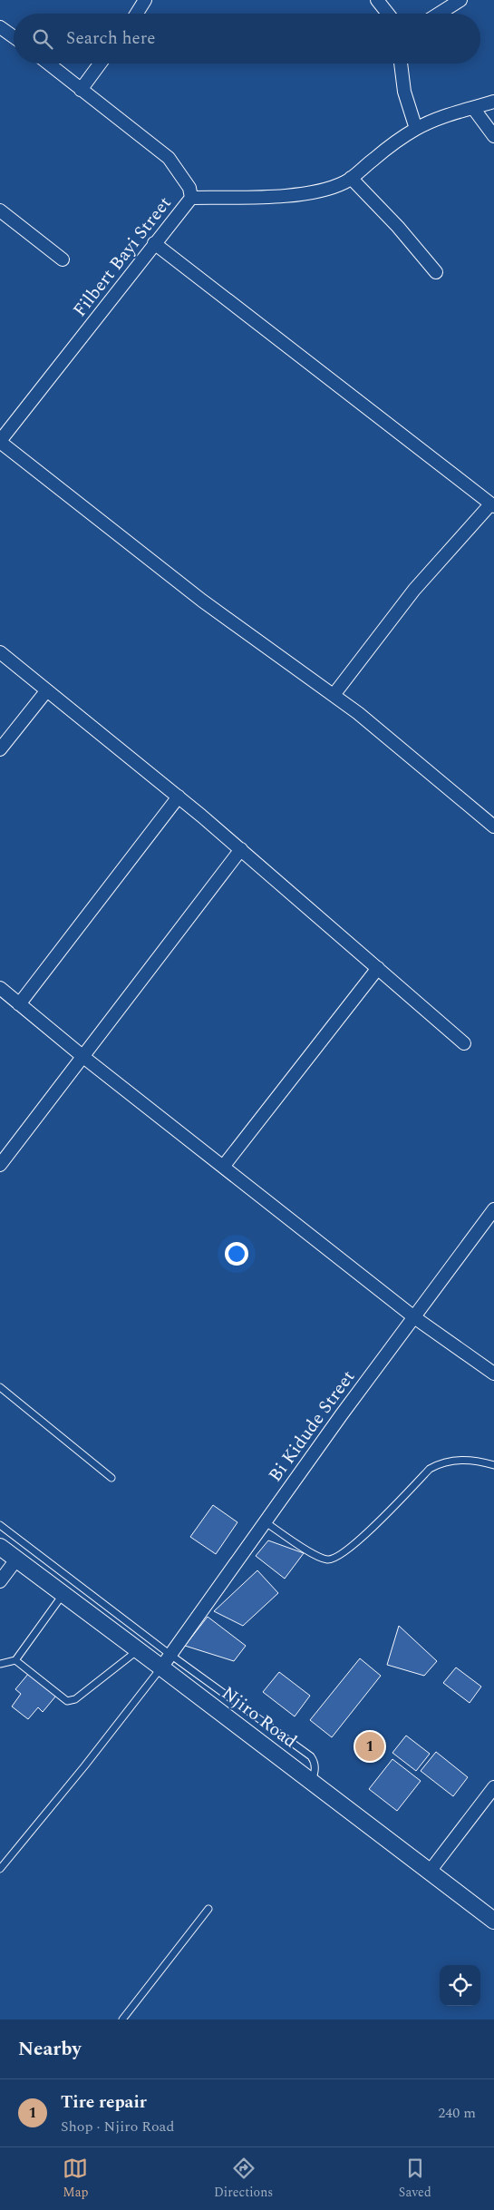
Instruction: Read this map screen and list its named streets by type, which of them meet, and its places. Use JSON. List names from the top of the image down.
{
  "streets": {
    "street": ["Filbert Bayi Street", "Bi Kidude Street", "Njiro Road"]
  },
  "crossings": [
    ["Bi Kidude Street", "Njiro Road"]
  ],
  "page": {
    "search": "Search here",
    "pins": "1",
    "heading": "Nearby",
    "list": [
      {
        "mark": "1",
        "name": "Tire repair",
        "note": "Shop · Njiro Road",
        "value": "240 m"
      }
    ],
    "nav": ["Map", "Directions", "Saved"]
  }
}
